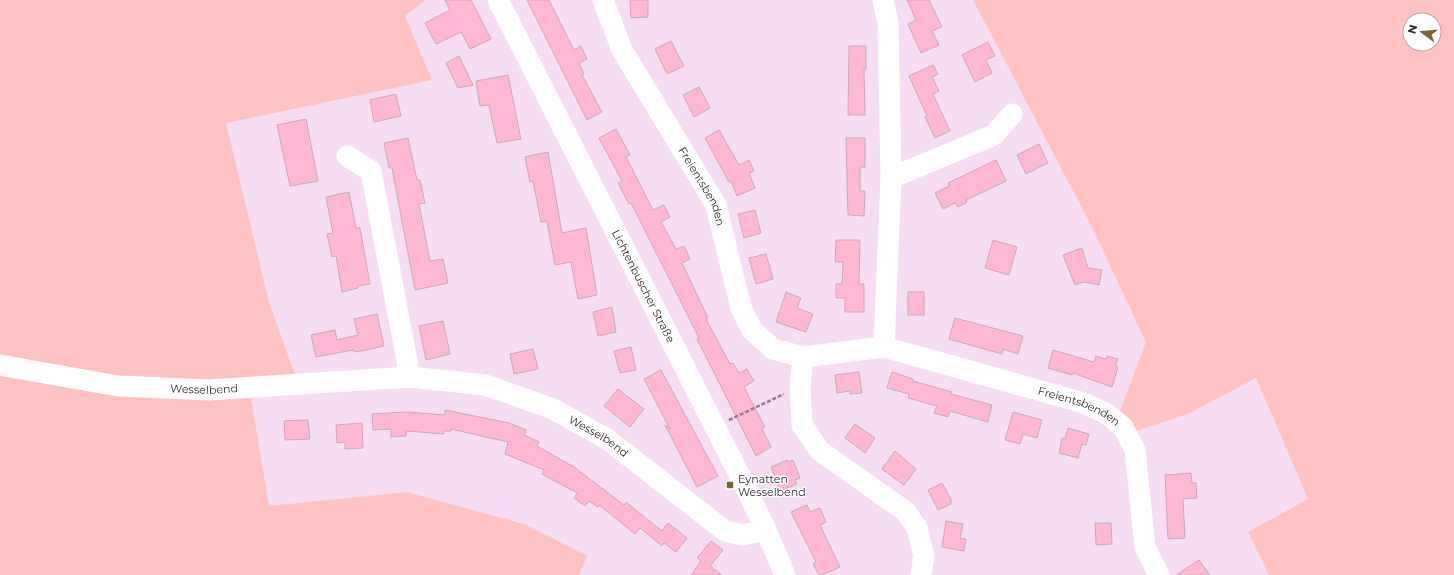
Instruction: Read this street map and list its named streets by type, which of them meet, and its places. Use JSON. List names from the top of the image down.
{
  "streets": {
    "street": ["Freientsbenden", "Lichtenbuscher Straße", "Wesselbend"]
  },
  "crossings": [
    ["Lichtenbuscher Straße", "Wesselbend"]
  ],
  "places": {
    "transit": ["Eynatten Wesselbend"]
  },
  "north": "left"
}
